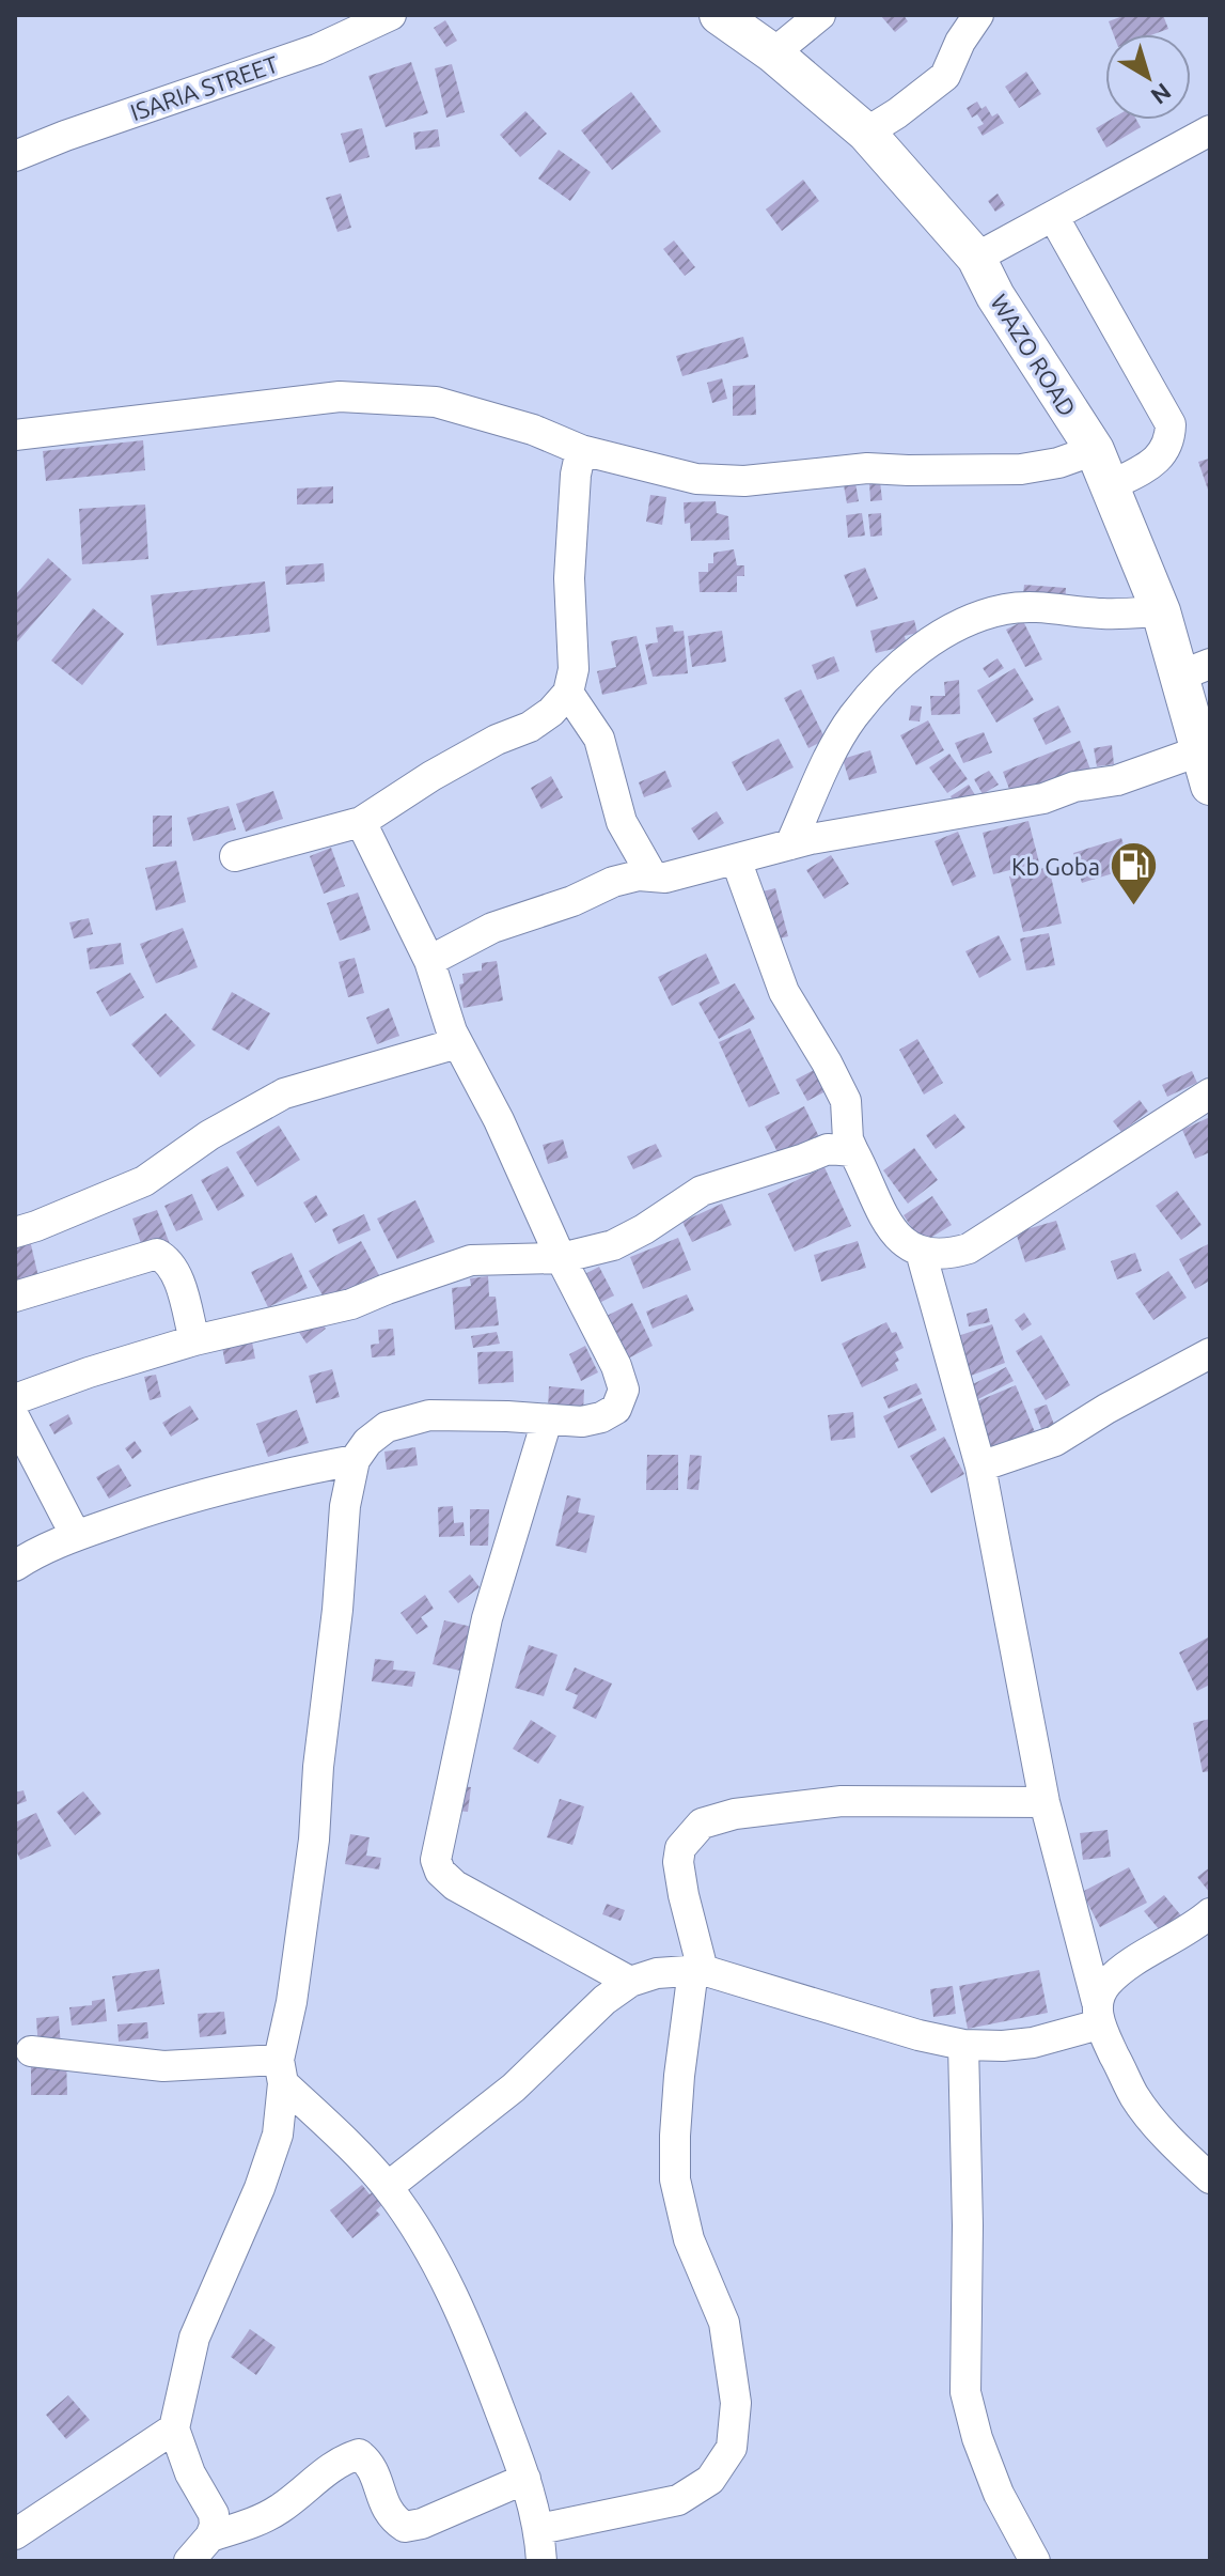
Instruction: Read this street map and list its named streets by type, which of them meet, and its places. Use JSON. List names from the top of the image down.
{
  "streets": {
    "main road": ["WAZO ROAD"],
    "street": ["ISARIA STREET"]
  },
  "places": {
    "fuel station": ["Kb Goba"]
  },
  "north": "bottom right"
}
